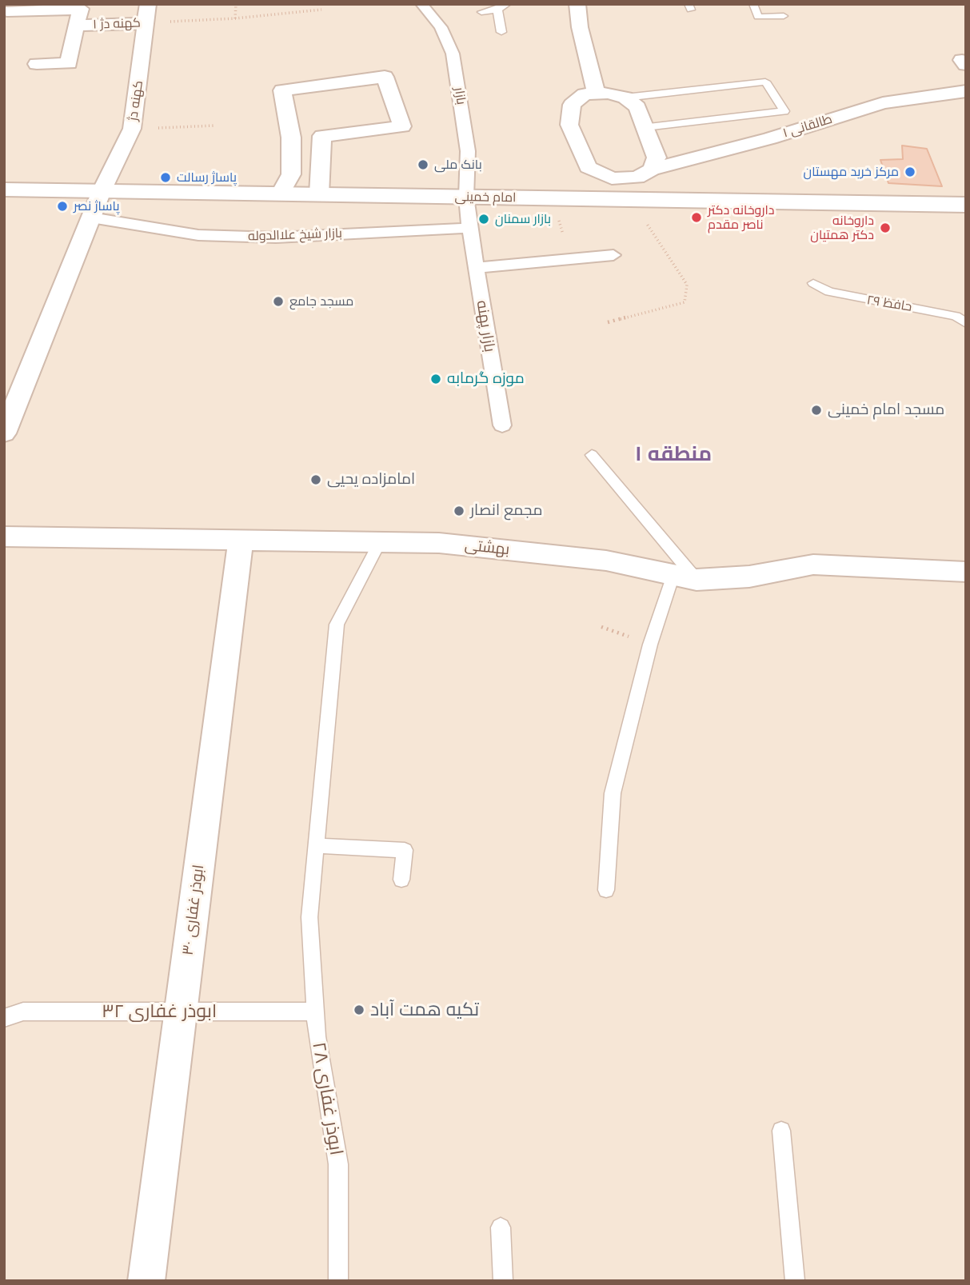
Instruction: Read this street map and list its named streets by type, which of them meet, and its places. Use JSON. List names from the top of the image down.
{
  "streets": {
    "street": [
      "کهنه دژ ۱",
      "بازار",
      "کهنه دژ",
      "طالقانی ۱",
      "امام خمینی",
      "بازار شیخ علاالدوله",
      "بازار پهنه",
      "بهشتی",
      "ابوذر غفاری ۳۰"
    ],
    "lane": ["حافظ ۲۹", "ابوذر غفاری ۳۲", "ابوذر غفاری ۲۸"]
  },
  "crossings": [
    ["کهنه دژ ۱", "کهنه دژ"],
    ["بازار", "امام خمینی"],
    ["کهنه دژ", "امام خمینی"],
    ["کهنه دژ", "بازار شیخ علاالدوله"],
    ["بازار شیخ علاالدوله", "بازار پهنه"],
    ["بهشتی", "ابوذر غفاری ۳۰"],
    ["بهشتی", "ابوذر غفاری ۲۸"],
    ["ابوذر غفاری ۳۰", "ابوذر غفاری ۳۲"],
    ["ابوذر غفاری ۳۲", "ابوذر غفاری ۲۸"]
  ],
  "districts": ["منطقه ۱"],
  "places": [
    "بانک ملی",
    "مرکز خرید مهستان",
    "پاساژ رسالت",
    "پاساژ نصر",
    "داروخانه دکتر ناصر مقدم",
    "بازار سمنان",
    "داروخانه دکتر همتیان",
    "مسجد جامع",
    "موزه گرمابه",
    "مسجد امام خمینی",
    "امامزاده یحیی",
    "مجمع انصار",
    "تکیه همت آباد"
  ]
}
